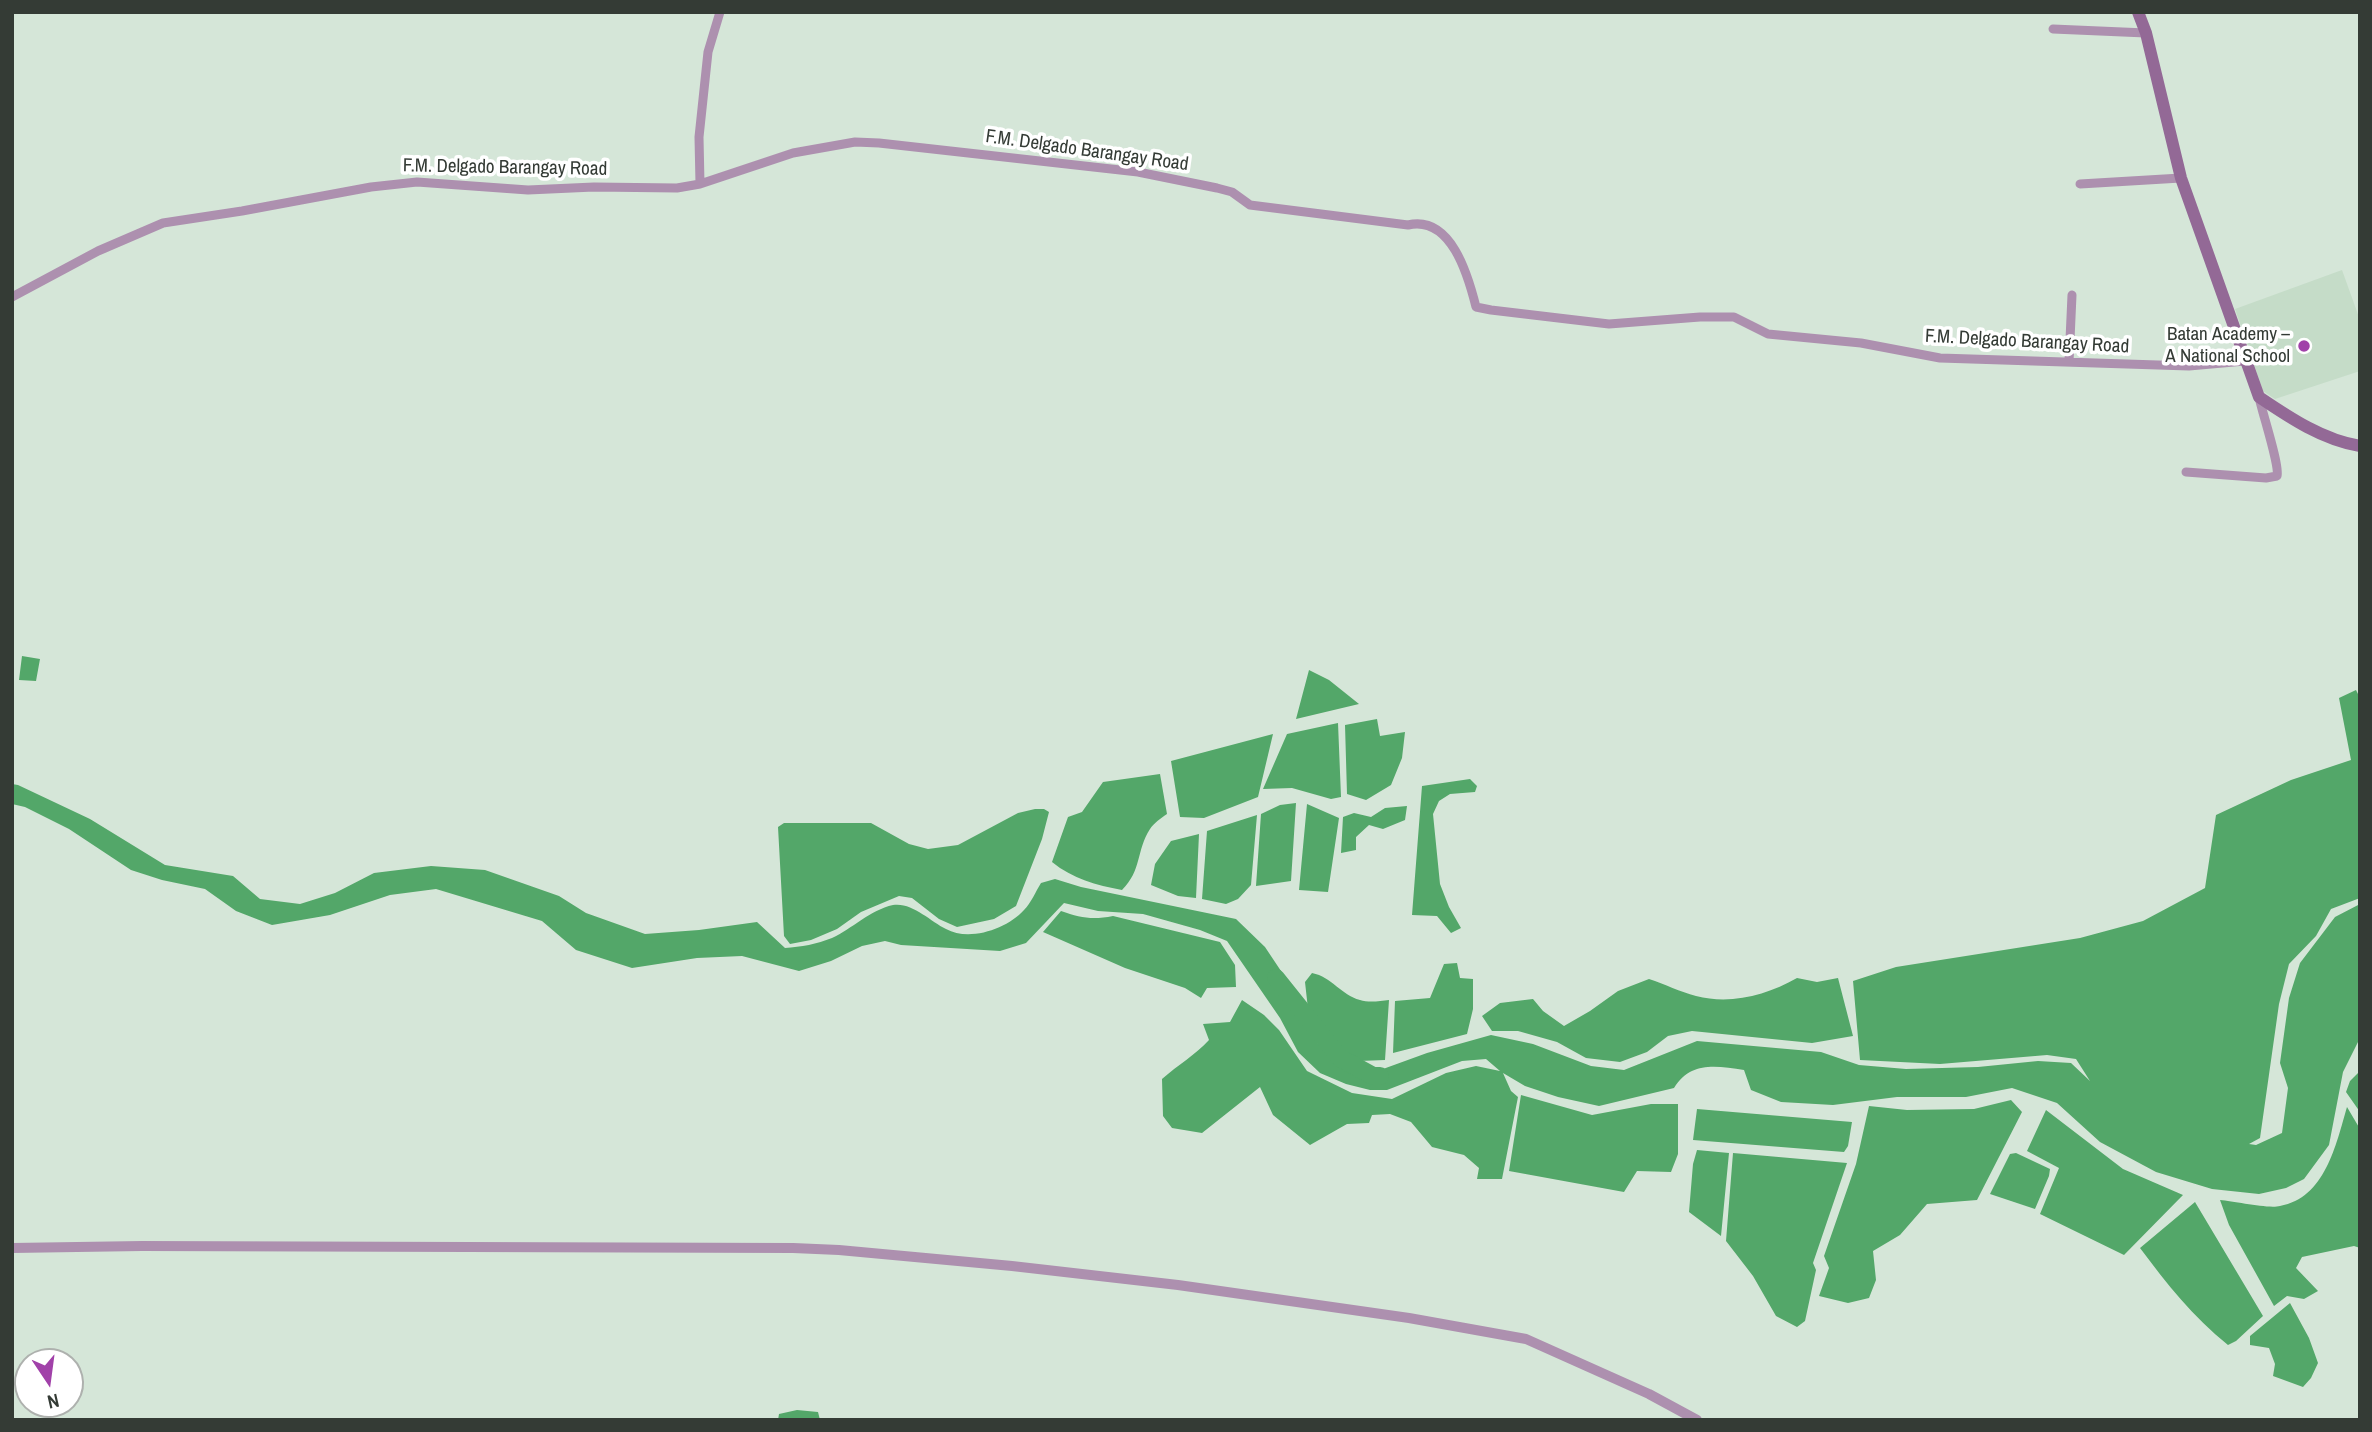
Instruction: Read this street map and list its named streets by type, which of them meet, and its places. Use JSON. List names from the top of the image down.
{
  "streets": {
    "street": ["F.M. Delgado Barangay Road"]
  },
  "places": ["Batan Academy – A National School"],
  "north": "bottom"
}
